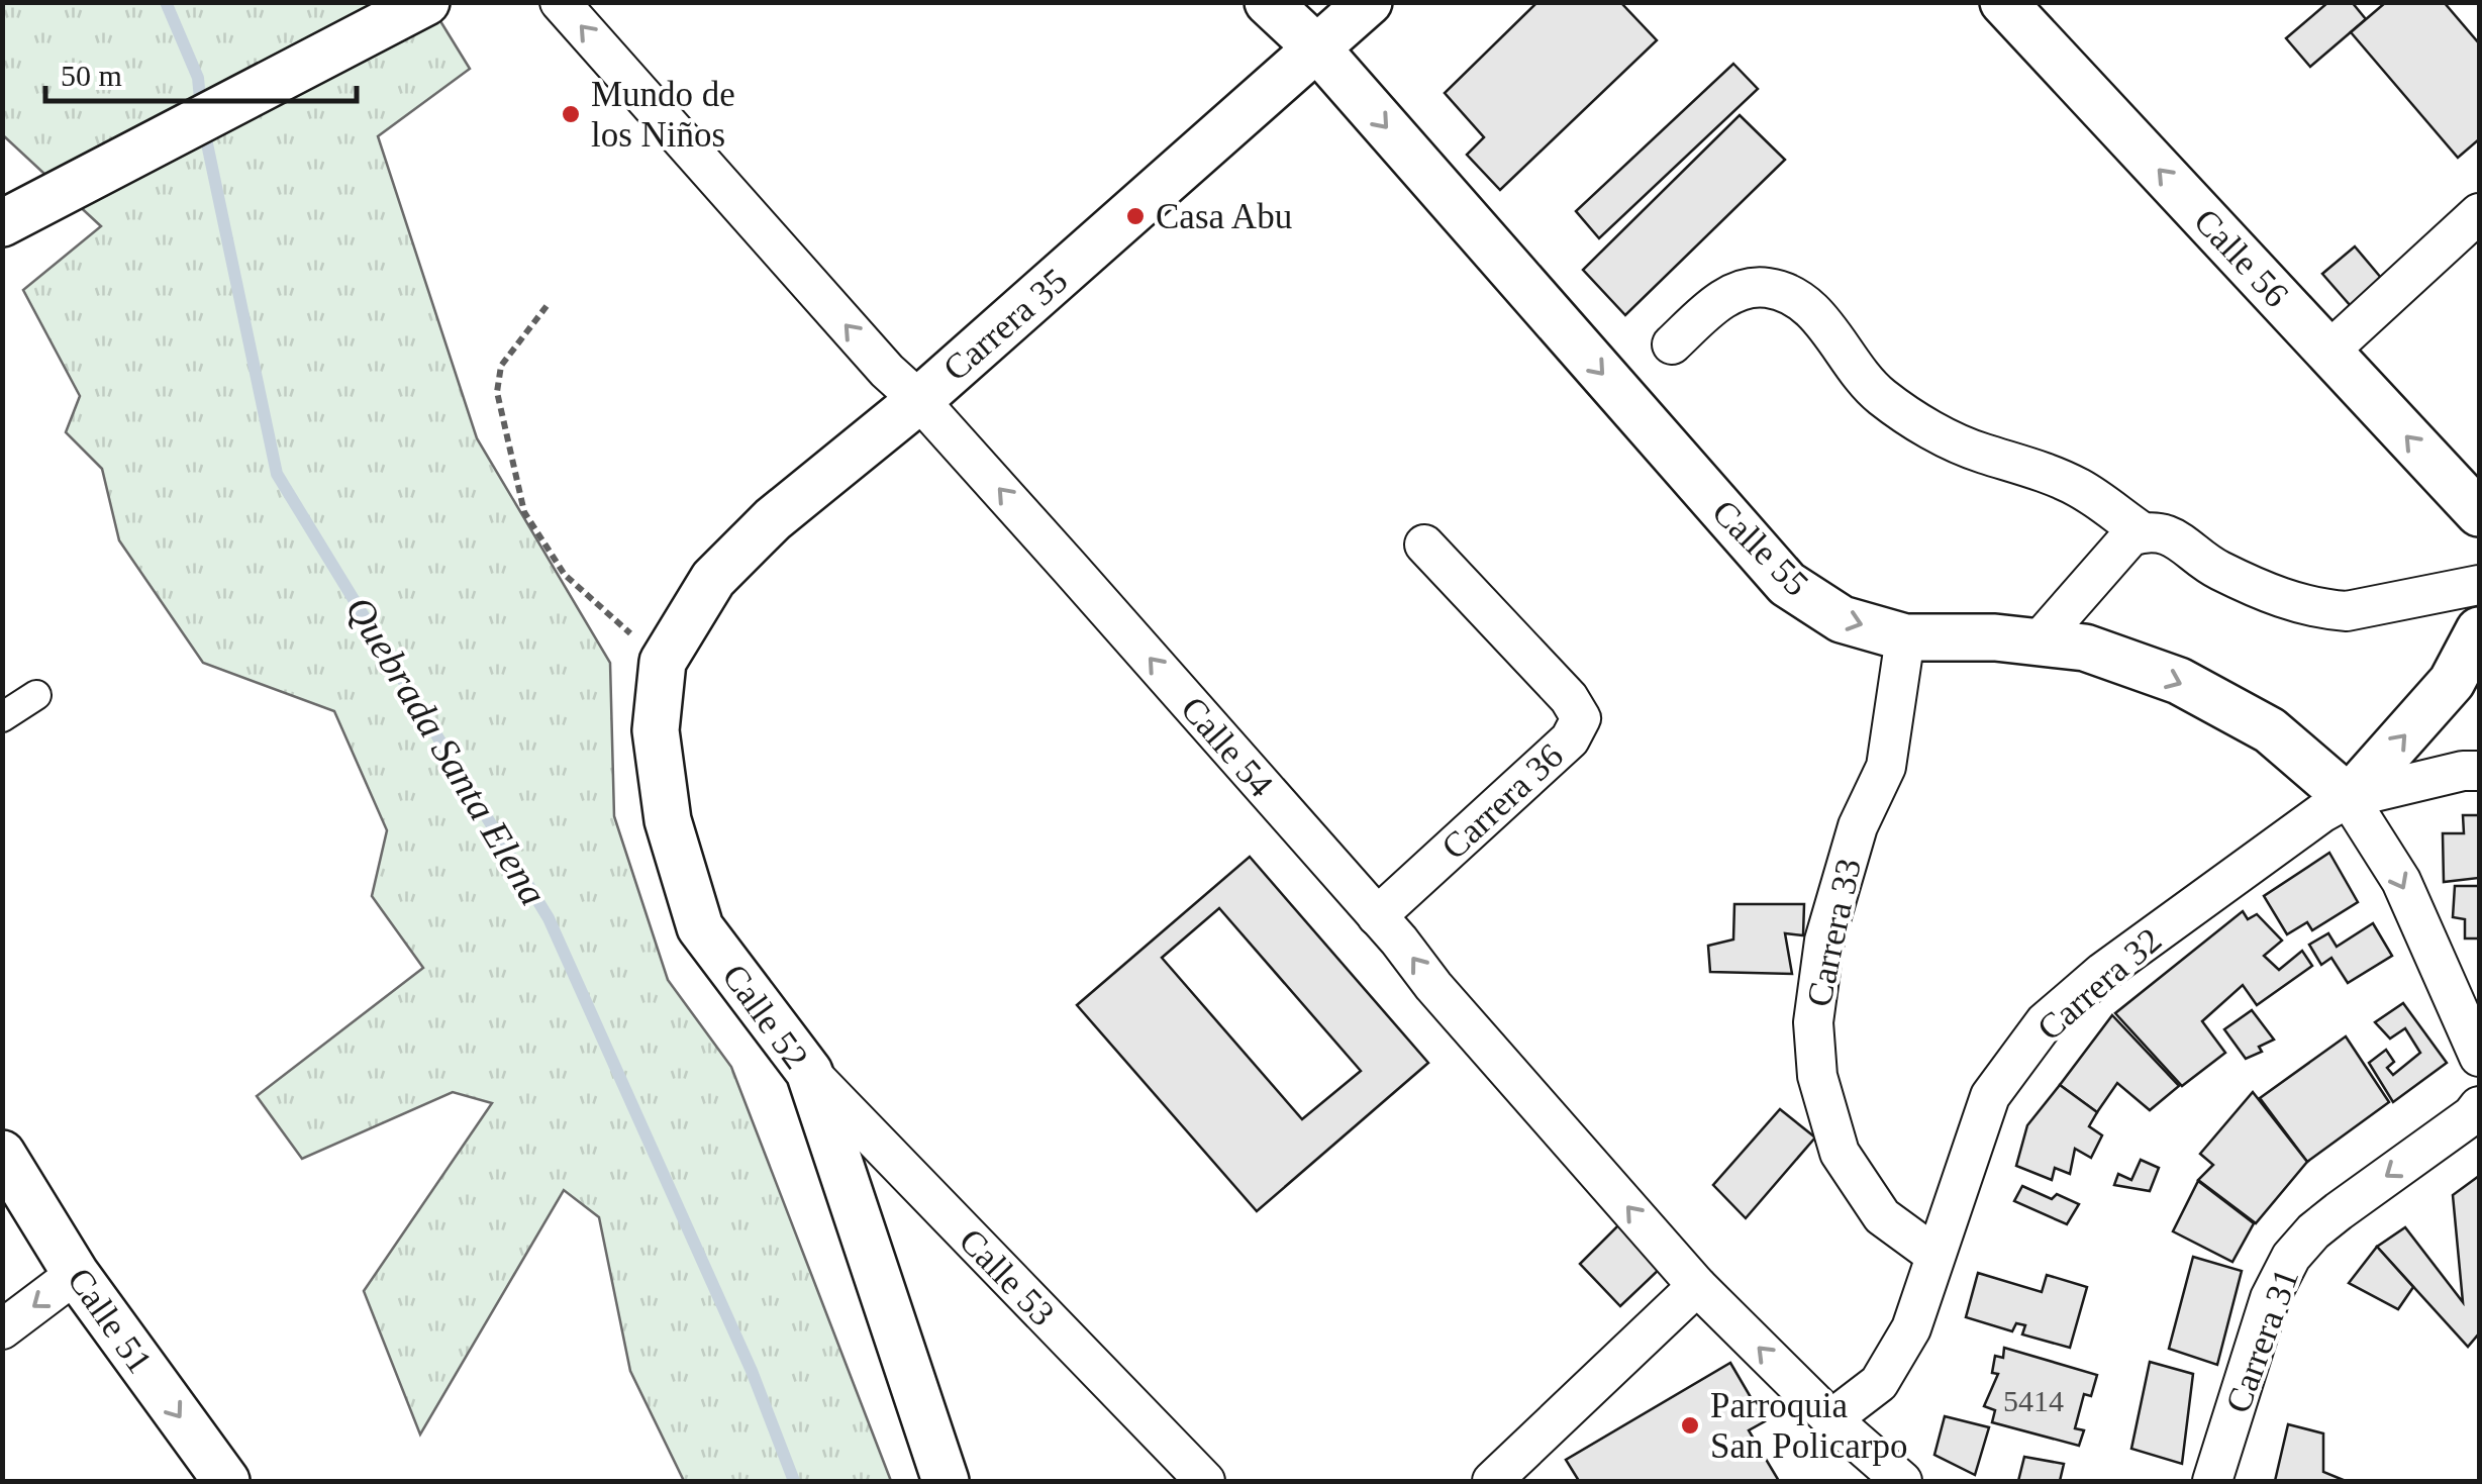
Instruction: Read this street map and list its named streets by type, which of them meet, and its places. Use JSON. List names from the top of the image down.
{
  "streets": {
    "street": [
      "Calle 56",
      "Carrera 35",
      "Calle 55",
      "Calle 54",
      "Carrera 36",
      "Carrera 33",
      "Carrera 32",
      "Calle 52",
      "Calle 53",
      "Calle 51",
      "Carrera 31"
    ]
  },
  "crossings": [
    ["Carrera 35", "Calle 55"],
    ["Carrera 35", "Calle 54"],
    ["Carrera 35", "Calle 52"],
    ["Calle 55", "Carrera 33"],
    ["Calle 55", "Carrera 32"],
    ["Calle 54", "Carrera 36"],
    ["Calle 54", "Carrera 32"],
    ["Carrera 33", "Carrera 32"],
    ["Calle 52", "Calle 53"]
  ],
  "one_way": [
    "Calle 56",
    "Calle 55",
    "Calle 54",
    "Calle 51",
    "Carrera 31"
  ],
  "water": ["Quebrada Santa Elena"],
  "places": ["Mundo de los Niños", "Casa Abu", "Parroquia San Policarpo"],
  "house_numbers": ["5414"],
  "scale_bar": "50 m"
}
